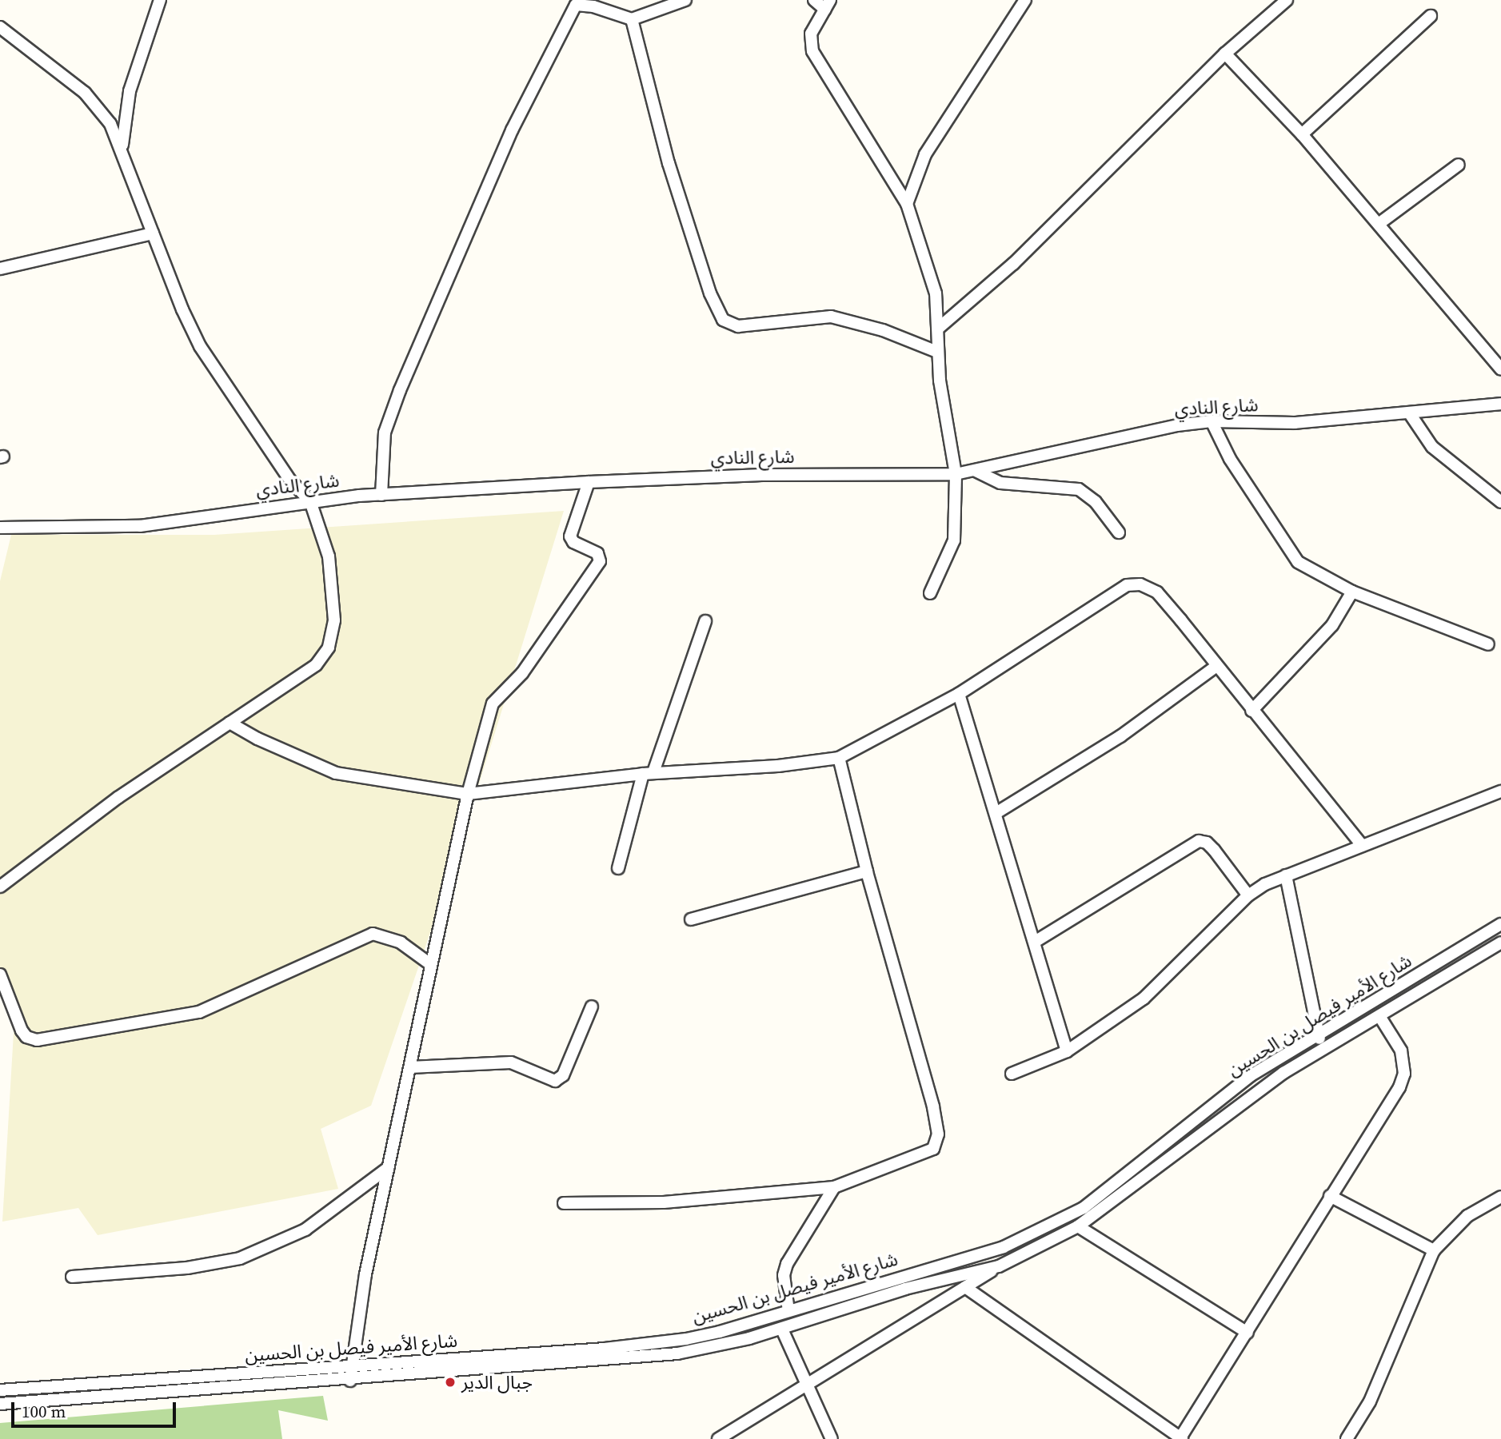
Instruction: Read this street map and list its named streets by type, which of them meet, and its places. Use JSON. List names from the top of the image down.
{
  "streets": {
    "street": ["شارع النادي", "شارع الأمير فيصل بن الحسين"]
  },
  "places": ["جبال الدير"],
  "scale_bar": "100 m"
}
